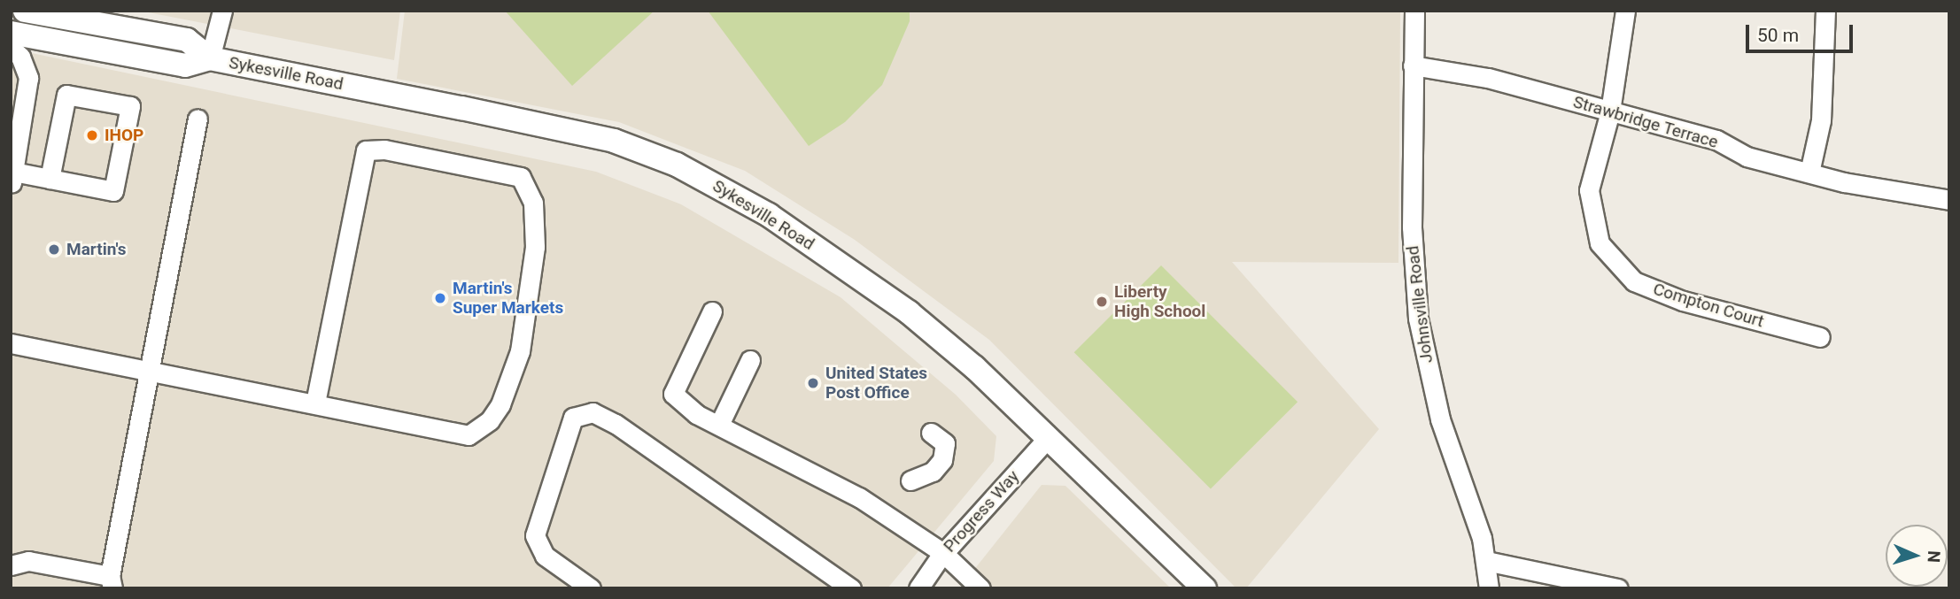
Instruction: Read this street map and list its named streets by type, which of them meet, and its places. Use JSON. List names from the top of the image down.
{
  "streets": {
    "main road": ["Sykesville Road"],
    "street": [
      "Strawbridge Terrace",
      "Johnsville Road",
      "Compton Court",
      "Progress Way"
    ]
  },
  "crossings": [
    ["Sykesville Road", "Progress Way"],
    ["Strawbridge Terrace", "Johnsville Road"],
    ["Strawbridge Terrace", "Compton Court"]
  ],
  "places": [
    "IHOP",
    "Martin's",
    "Martin's Super Markets",
    "Liberty High School",
    "United States Post Office"
  ],
  "scale_bar": "50 m",
  "north": "right"
}
